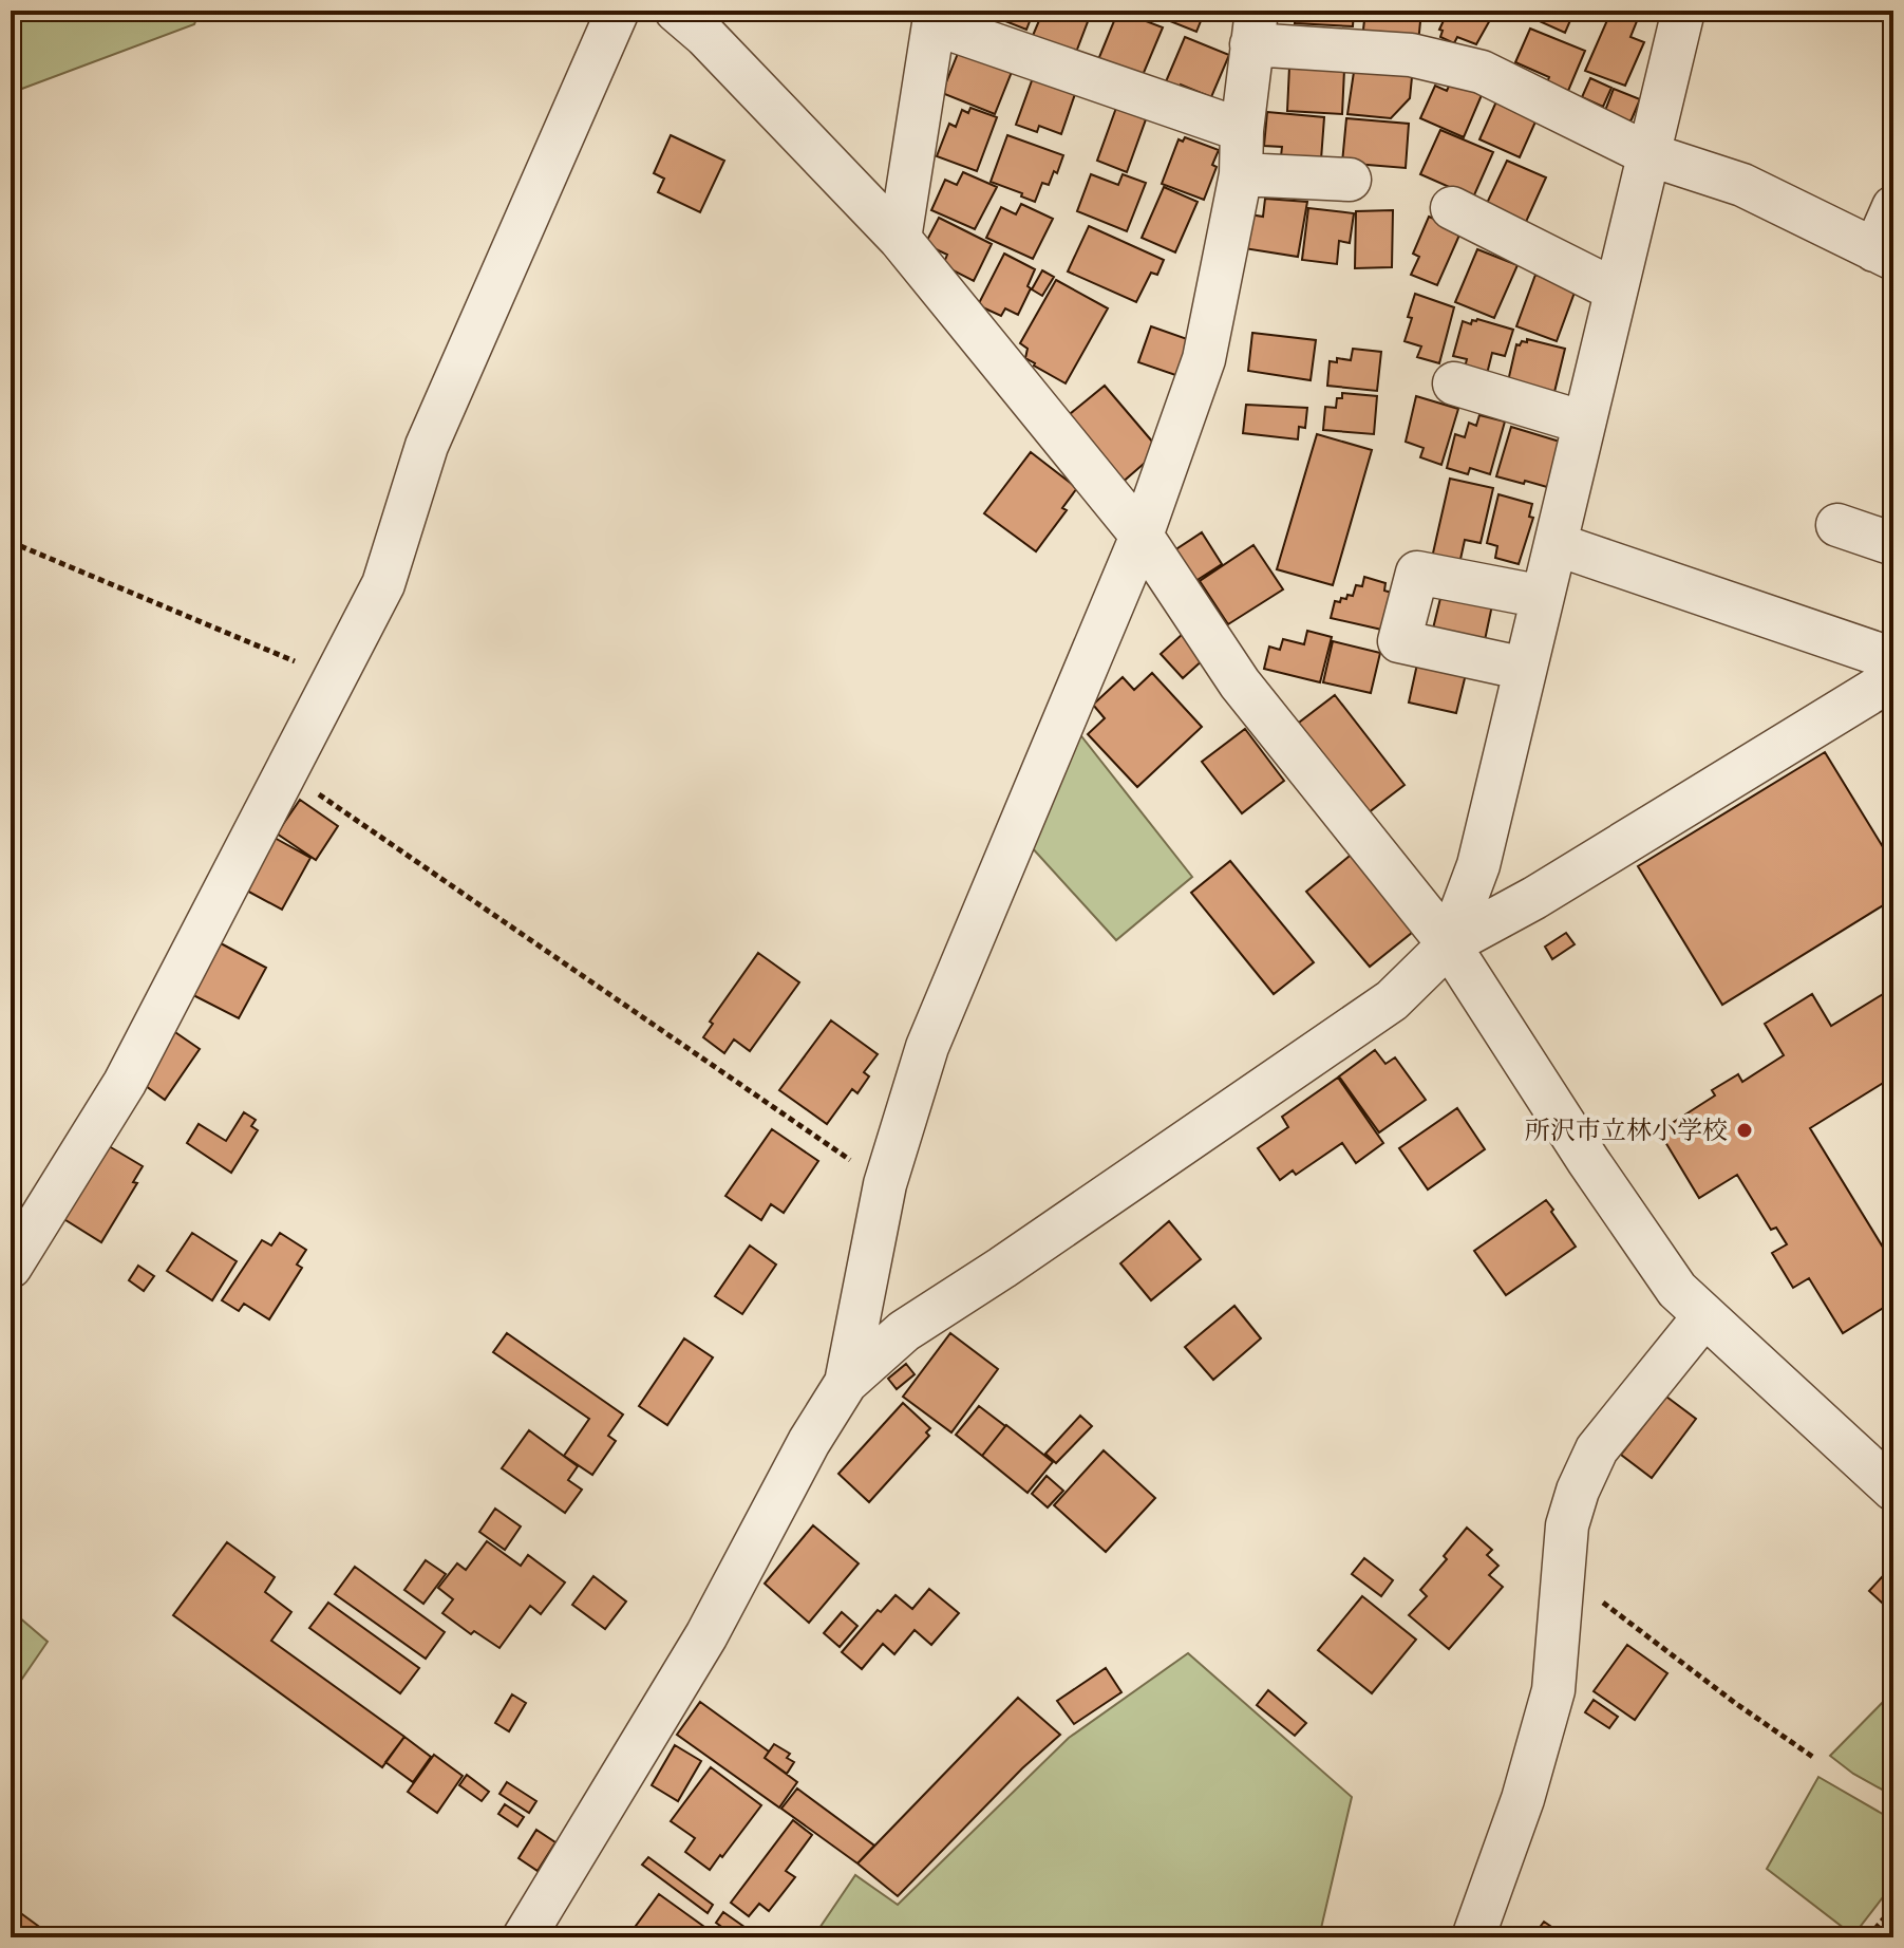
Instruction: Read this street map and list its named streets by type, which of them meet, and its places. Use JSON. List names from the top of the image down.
{
  "places": ["所沢市立林小学校"]
}
